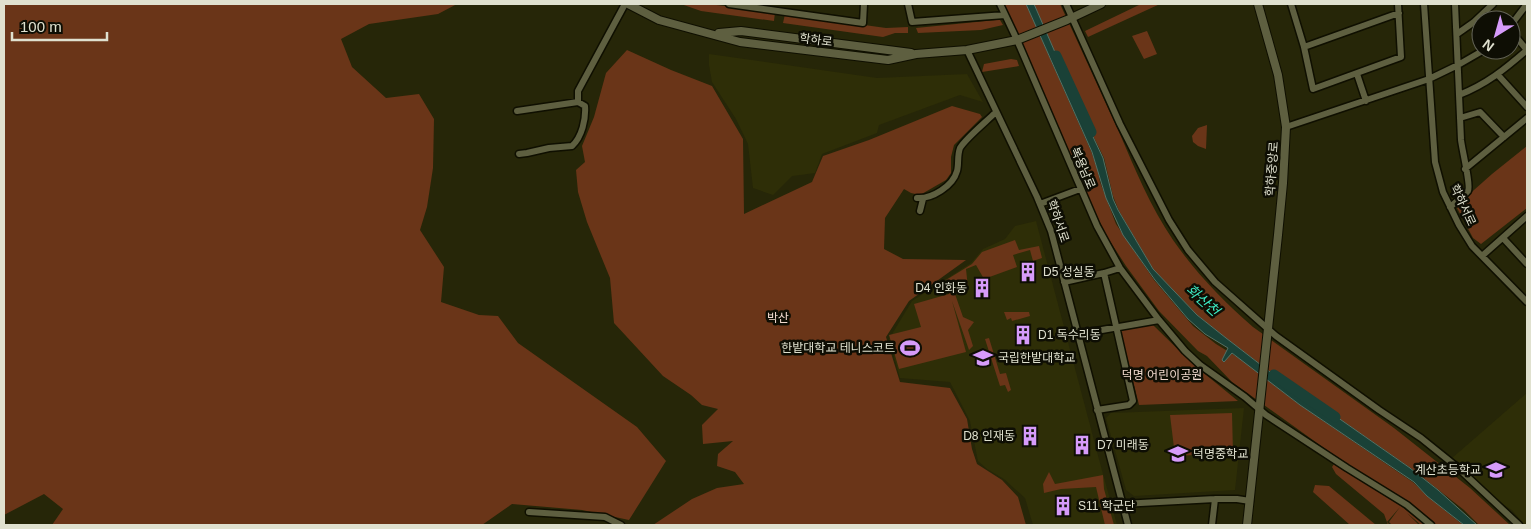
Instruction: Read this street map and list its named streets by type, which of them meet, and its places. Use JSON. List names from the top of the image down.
{
  "streets": {
    "street": [
      "학하로",
      "복용남로",
      "학하중앙로",
      "학하서로"
    ]
  },
  "crossings": [
    ["학하로", "복용남로"],
    ["학하로", "학하서로"],
    ["복용남로", "학하중앙로"]
  ],
  "water": ["화산천"],
  "parks": ["박산", "덕명 어린이공원"],
  "places": {
    "building": [
      "D5 성실동",
      "D4 인화동",
      "D1 독수리동",
      "D8 인재동",
      "D7 미래동",
      "S11 학군단"
    ],
    "sports": ["한밭대학교 테니스코트"],
    "school or university": ["국립한밭대학교", "덕명중학교", "계산초등학교"]
  },
  "scale_bar": "100 m",
  "north": "bottom left"
}
